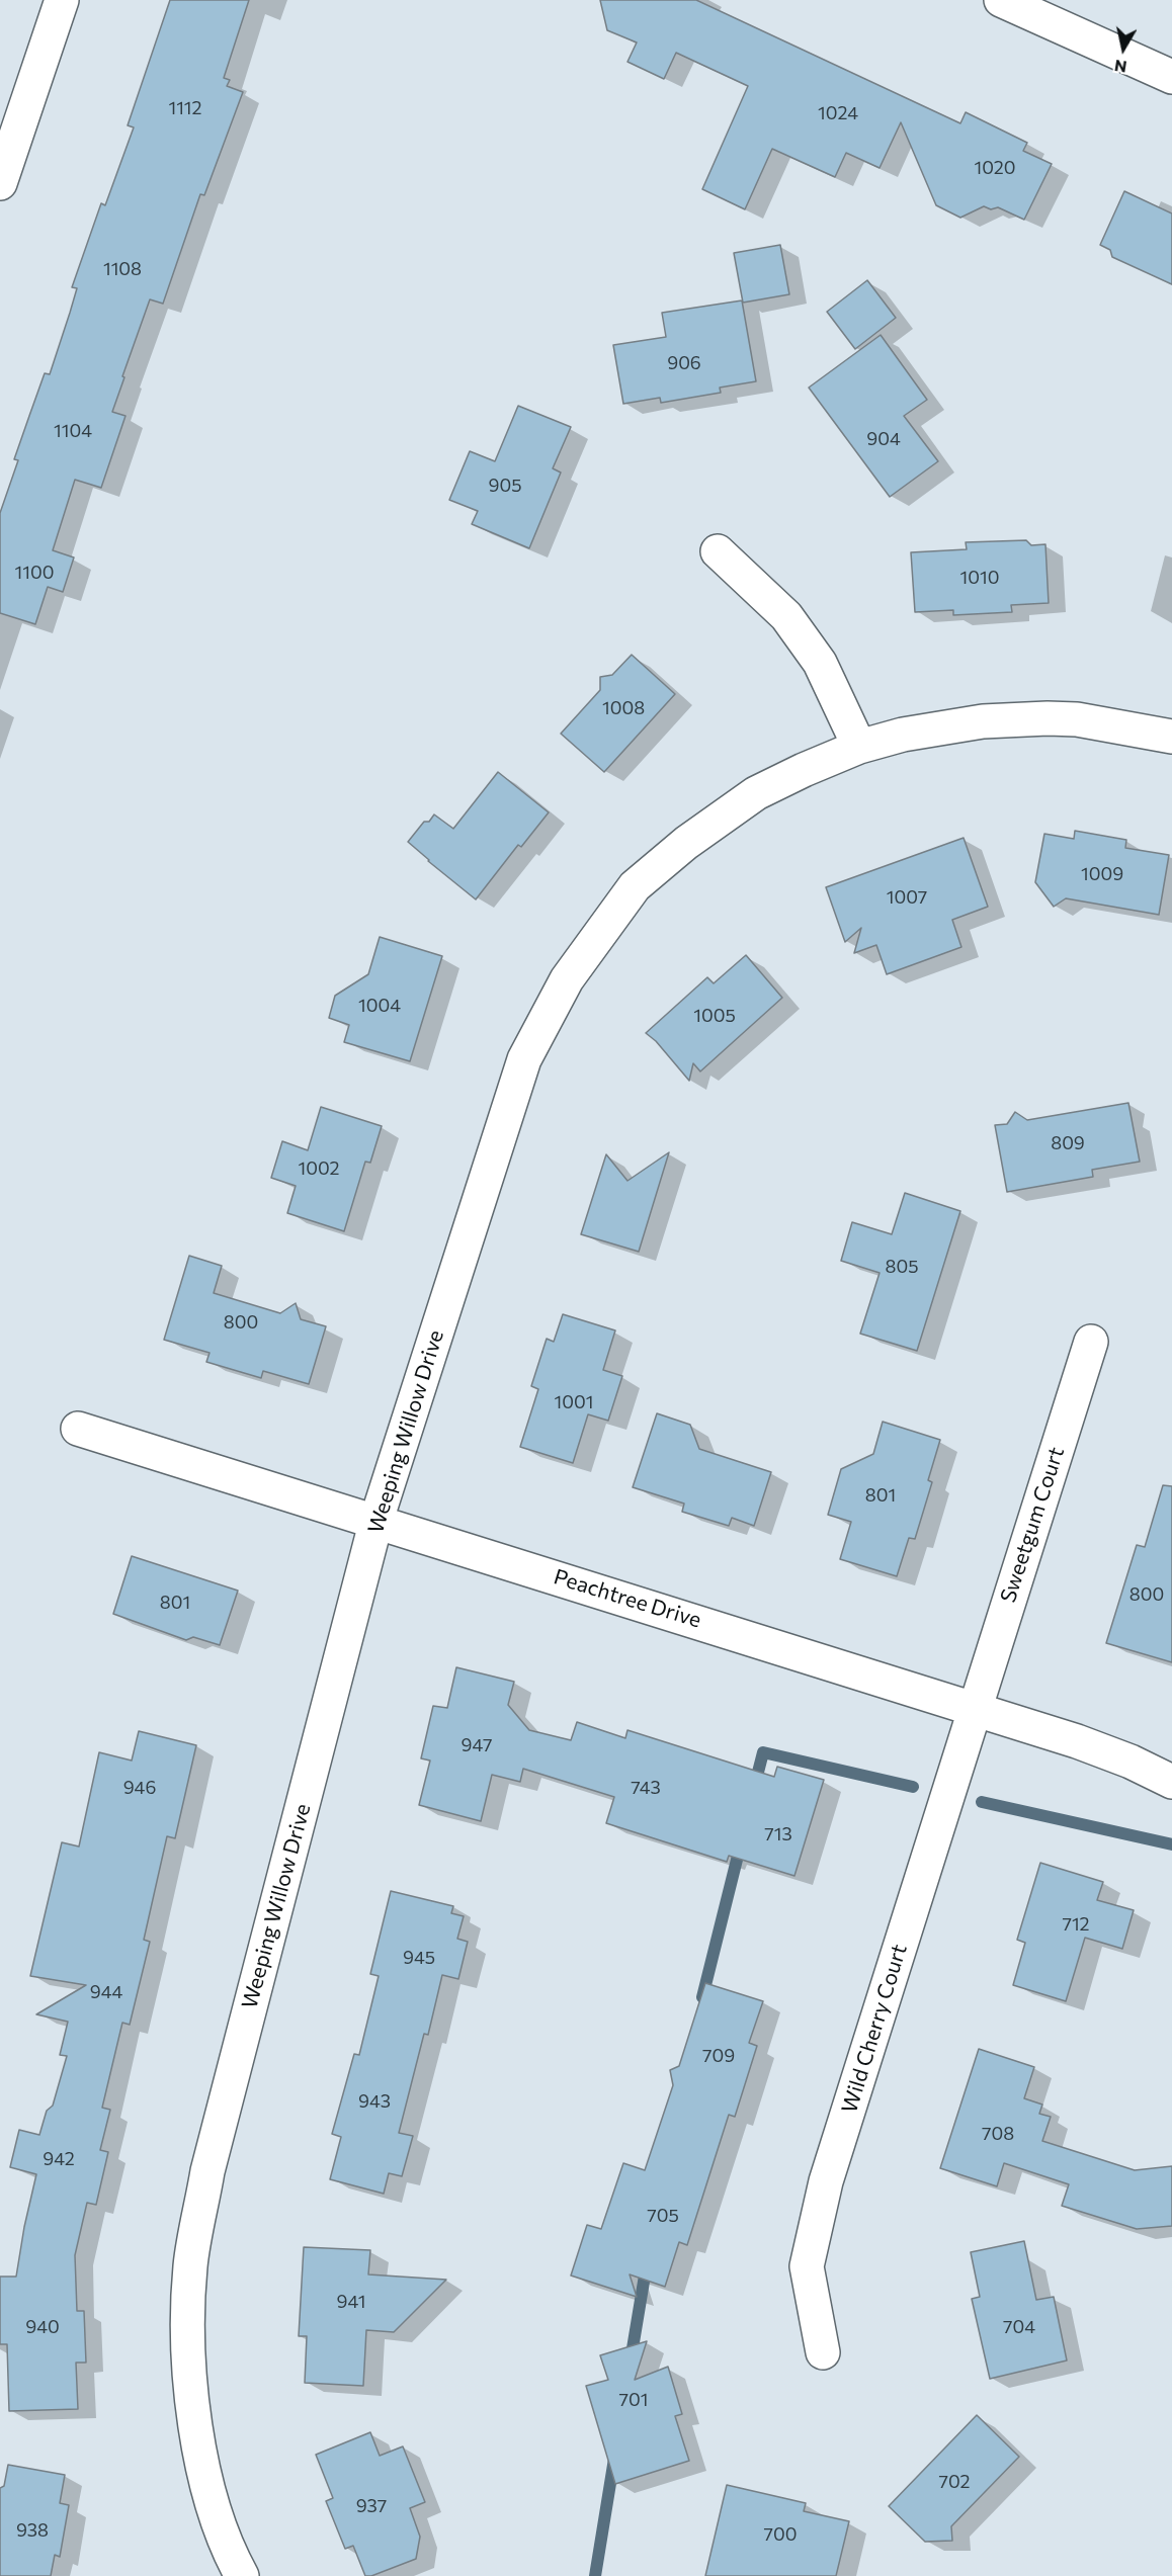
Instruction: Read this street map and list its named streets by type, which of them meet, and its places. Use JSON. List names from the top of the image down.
{
  "streets": {
    "street": [
      "Weeping Willow Drive",
      "Sweetgum Court",
      "Peachtree Drive",
      "Wild Cherry Court"
    ]
  },
  "crossings": [
    ["Weeping Willow Drive", "Peachtree Drive"],
    ["Sweetgum Court", "Peachtree Drive"],
    ["Sweetgum Court", "Wild Cherry Court"],
    ["Peachtree Drive", "Wild Cherry Court"]
  ],
  "house_numbers": [
    "1112",
    "1024",
    "1020",
    "1108",
    "906",
    "1104",
    "904",
    "905",
    "1100",
    "1010",
    "1008",
    "1009",
    "1007",
    "1004",
    "1005",
    "809",
    "1002",
    "805",
    "800",
    "1001",
    "801",
    "800",
    "801",
    "947",
    "946",
    "743",
    "713",
    "712",
    "945",
    "944",
    "709",
    "943",
    "708",
    "942",
    "705",
    "941",
    "940",
    "704",
    "701",
    "702",
    "937",
    "938",
    "700"
  ],
  "north": "bottom"
}
